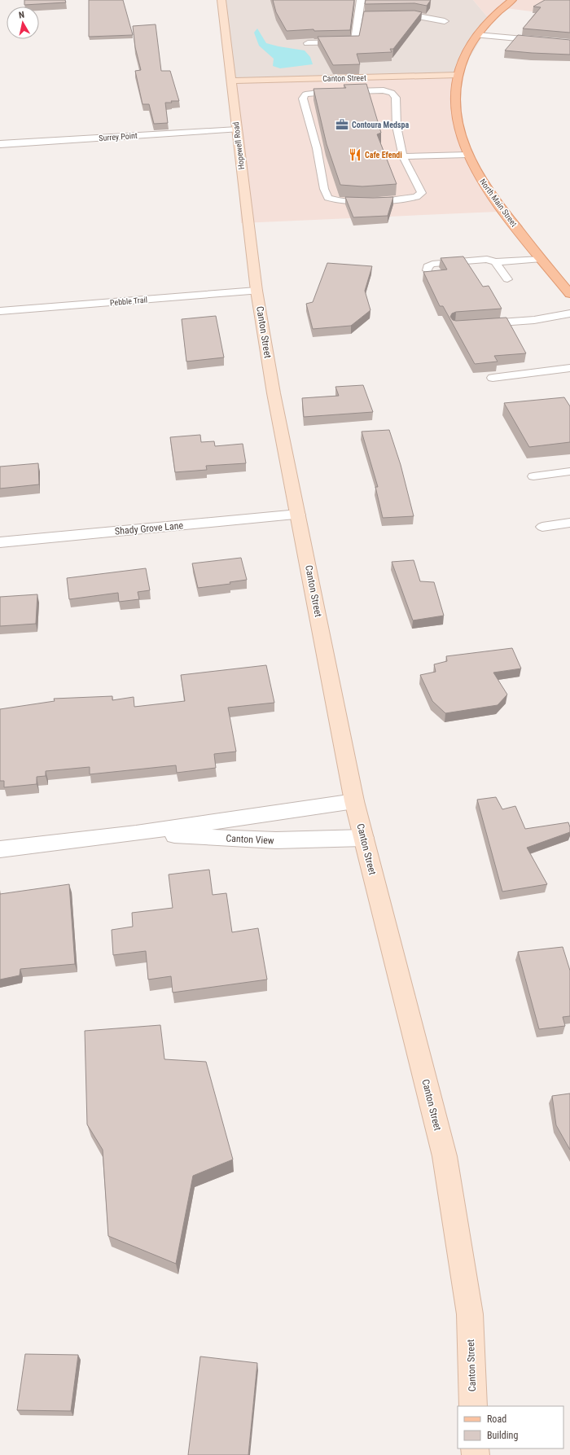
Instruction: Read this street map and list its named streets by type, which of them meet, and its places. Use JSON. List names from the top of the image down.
{
  "streets": {
    "main road": ["North Main Street"],
    "street": [
      "Canton Street",
      "Surrey Point",
      "Hopewell Road",
      "Pebble Trail",
      "Shady Grove Lane",
      "Canton View"
    ]
  },
  "crossings": [
    ["Canton Street", "Hopewell Road"],
    ["Canton Street", "North Main Street"],
    ["Canton Street", "Pebble Trail"],
    ["Canton Street", "Shady Grove Lane"],
    ["Canton Street", "Canton View"],
    ["Surrey Point", "Hopewell Road"],
    ["Hopewell Road", "Pebble Trail"]
  ],
  "places": {
    "office": ["Contoura Medspa"],
    "restaurant": ["Cafe Efendi"]
  },
  "legend": ["Road", "Building"],
  "north": "top"
}
